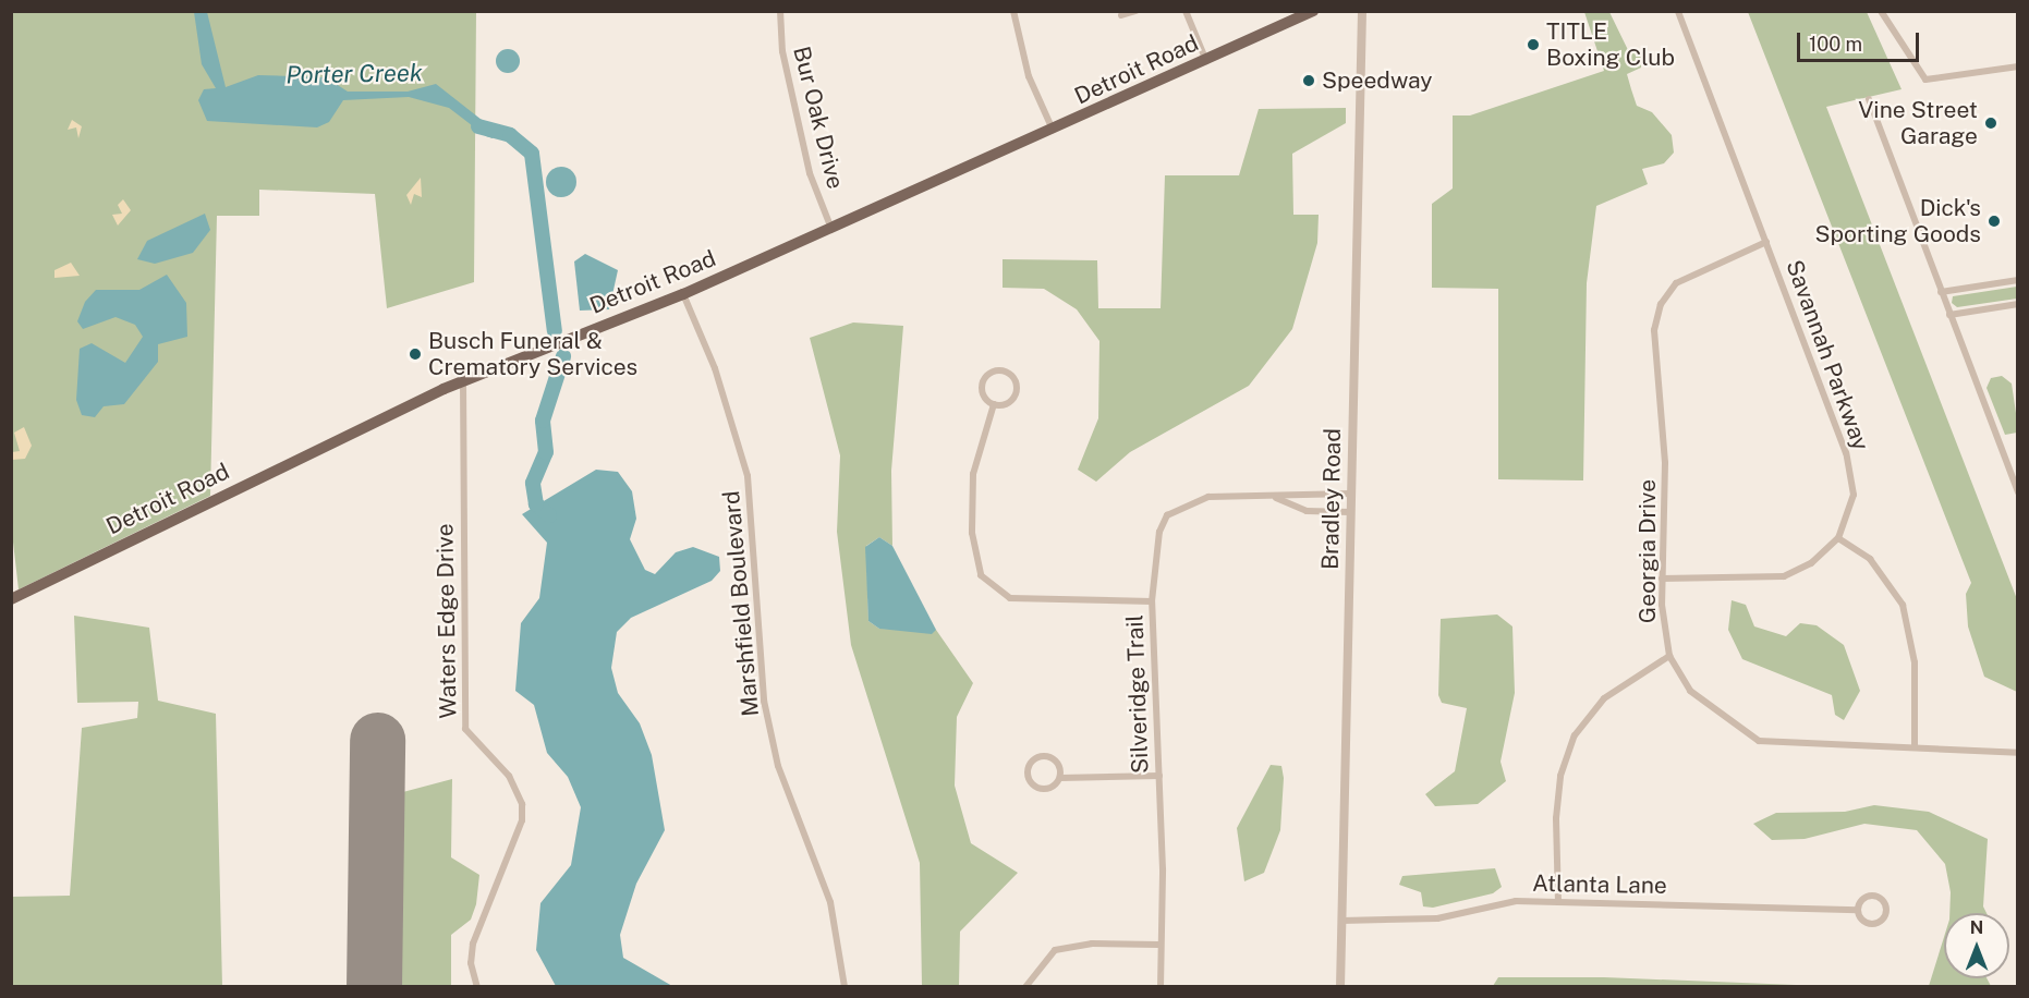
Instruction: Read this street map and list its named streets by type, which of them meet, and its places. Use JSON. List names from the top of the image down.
{
  "streets": {
    "main road": ["Detroit Road"],
    "street": [
      "Bur Oak Drive",
      "Savannah Parkway",
      "Bradley Road",
      "Georgia Drive",
      "Marshfield Boulevard",
      "Waters Edge Drive",
      "Silveridge Trail",
      "Atlanta Lane"
    ]
  },
  "crossings": [
    ["Detroit Road", "Bur Oak Drive"],
    ["Detroit Road", "Marshfield Boulevard"],
    ["Detroit Road", "Waters Edge Drive"],
    ["Savannah Parkway", "Georgia Drive"],
    ["Bradley Road", "Silveridge Trail"],
    ["Bradley Road", "Atlanta Lane"]
  ],
  "water": ["Porter Creek"],
  "places": [
    "TITLE Boxing Club",
    "Speedway",
    "Vine Street Garage",
    "Dick's Sporting Goods",
    "Busch Funeral & Crematory Services"
  ],
  "scale_bar": "100 m",
  "north": "top"
}
